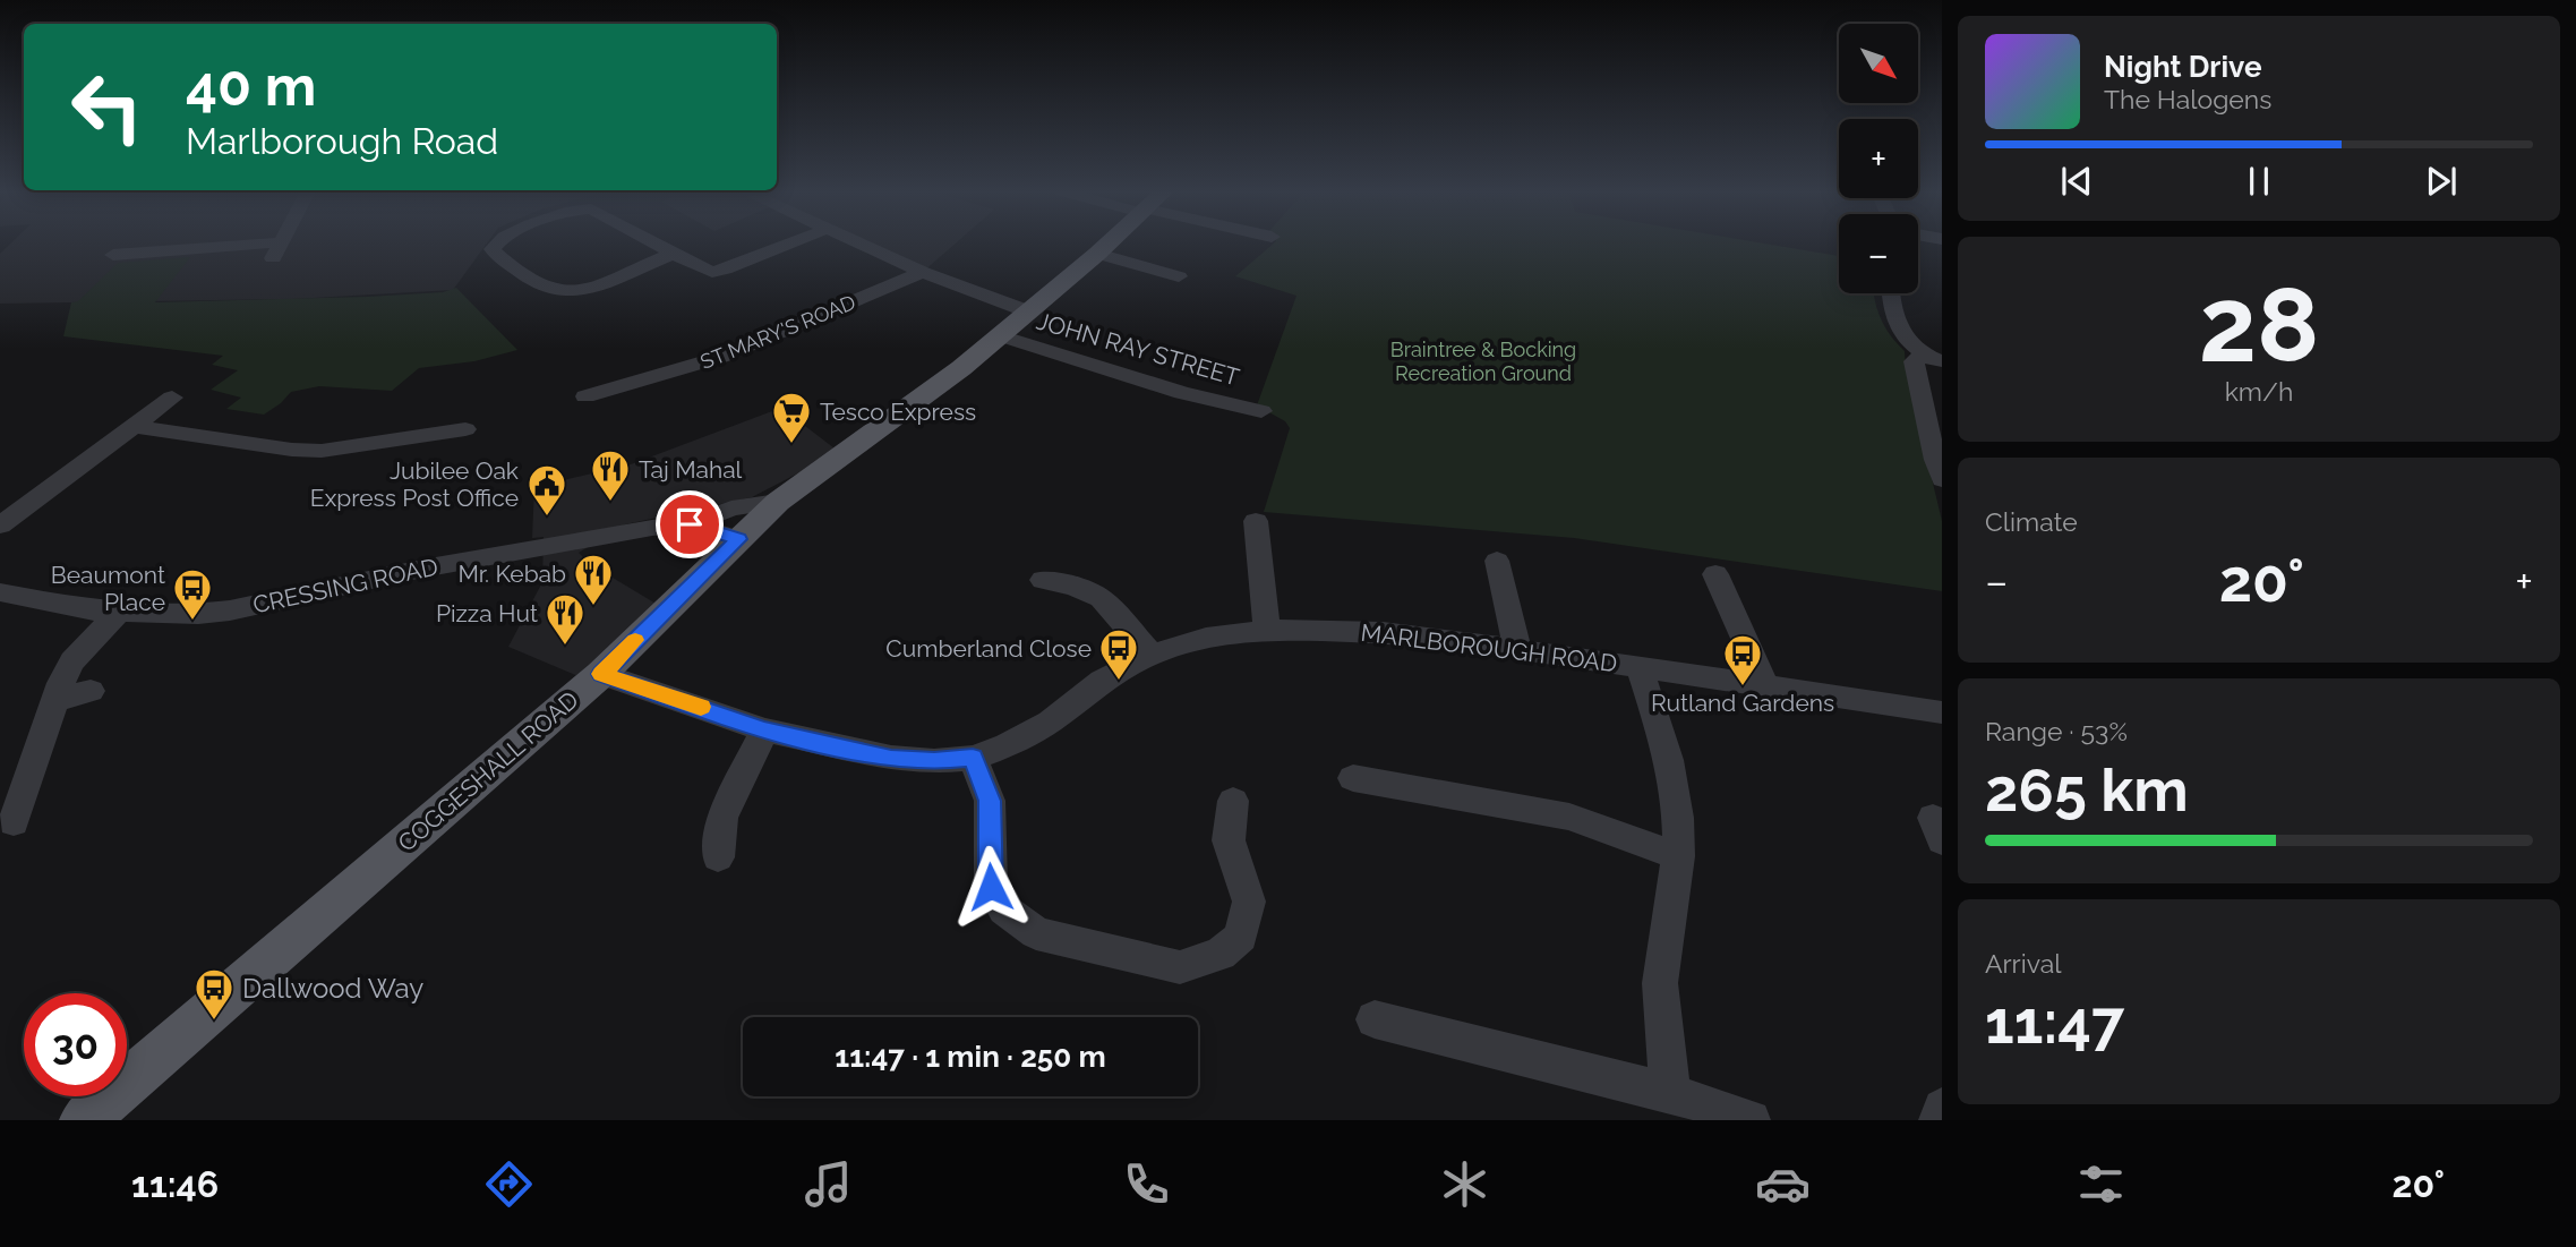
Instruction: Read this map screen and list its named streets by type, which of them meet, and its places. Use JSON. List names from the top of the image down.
{
  "streets": {
    "main road": ["COGGESHALL ROAD"],
    "street": [
      "ST MARY'S ROAD",
      "JOHN RAY STREET",
      "CRESSING ROAD",
      "MARLBOROUGH ROAD"
    ]
  },
  "crossings": [
    ["JOHN RAY STREET", "COGGESHALL ROAD"],
    ["CRESSING ROAD", "COGGESHALL ROAD"],
    ["MARLBOROUGH ROAD", "COGGESHALL ROAD"]
  ],
  "parks": ["Braintree & Bocking Recreation Ground"],
  "places": {
    "supermarket": ["Tesco Express"],
    "restaurant": ["Taj Mahal", "Mr. Kebab", "Pizza Hut"],
    "public building": ["Jubilee Oak Express Post Office"],
    "bus stop": [
      "Beaumont Place",
      "Cumberland Close",
      "Rutland Gardens",
      "Dallwood Way"
    ]
  },
  "north": "bottom right",
  "page": {
    "map_buttons": ["+", "−"],
    "turn": ["40 m", "Marlborough Road"],
    "song": ["Night Drive", "The Halogens"],
    "tile": [
      ["28", "km/h"],
      "Climate",
      ["Range · 53%", "265 km"],
      ["Arrival", "11:47"]
    ],
    "heat": ["−", "20°", "+"],
    "limit": "30",
    "trip": "11:47 · 1 min · 250 m",
    "tabs": ["11:46", "20°"]
  }
}
